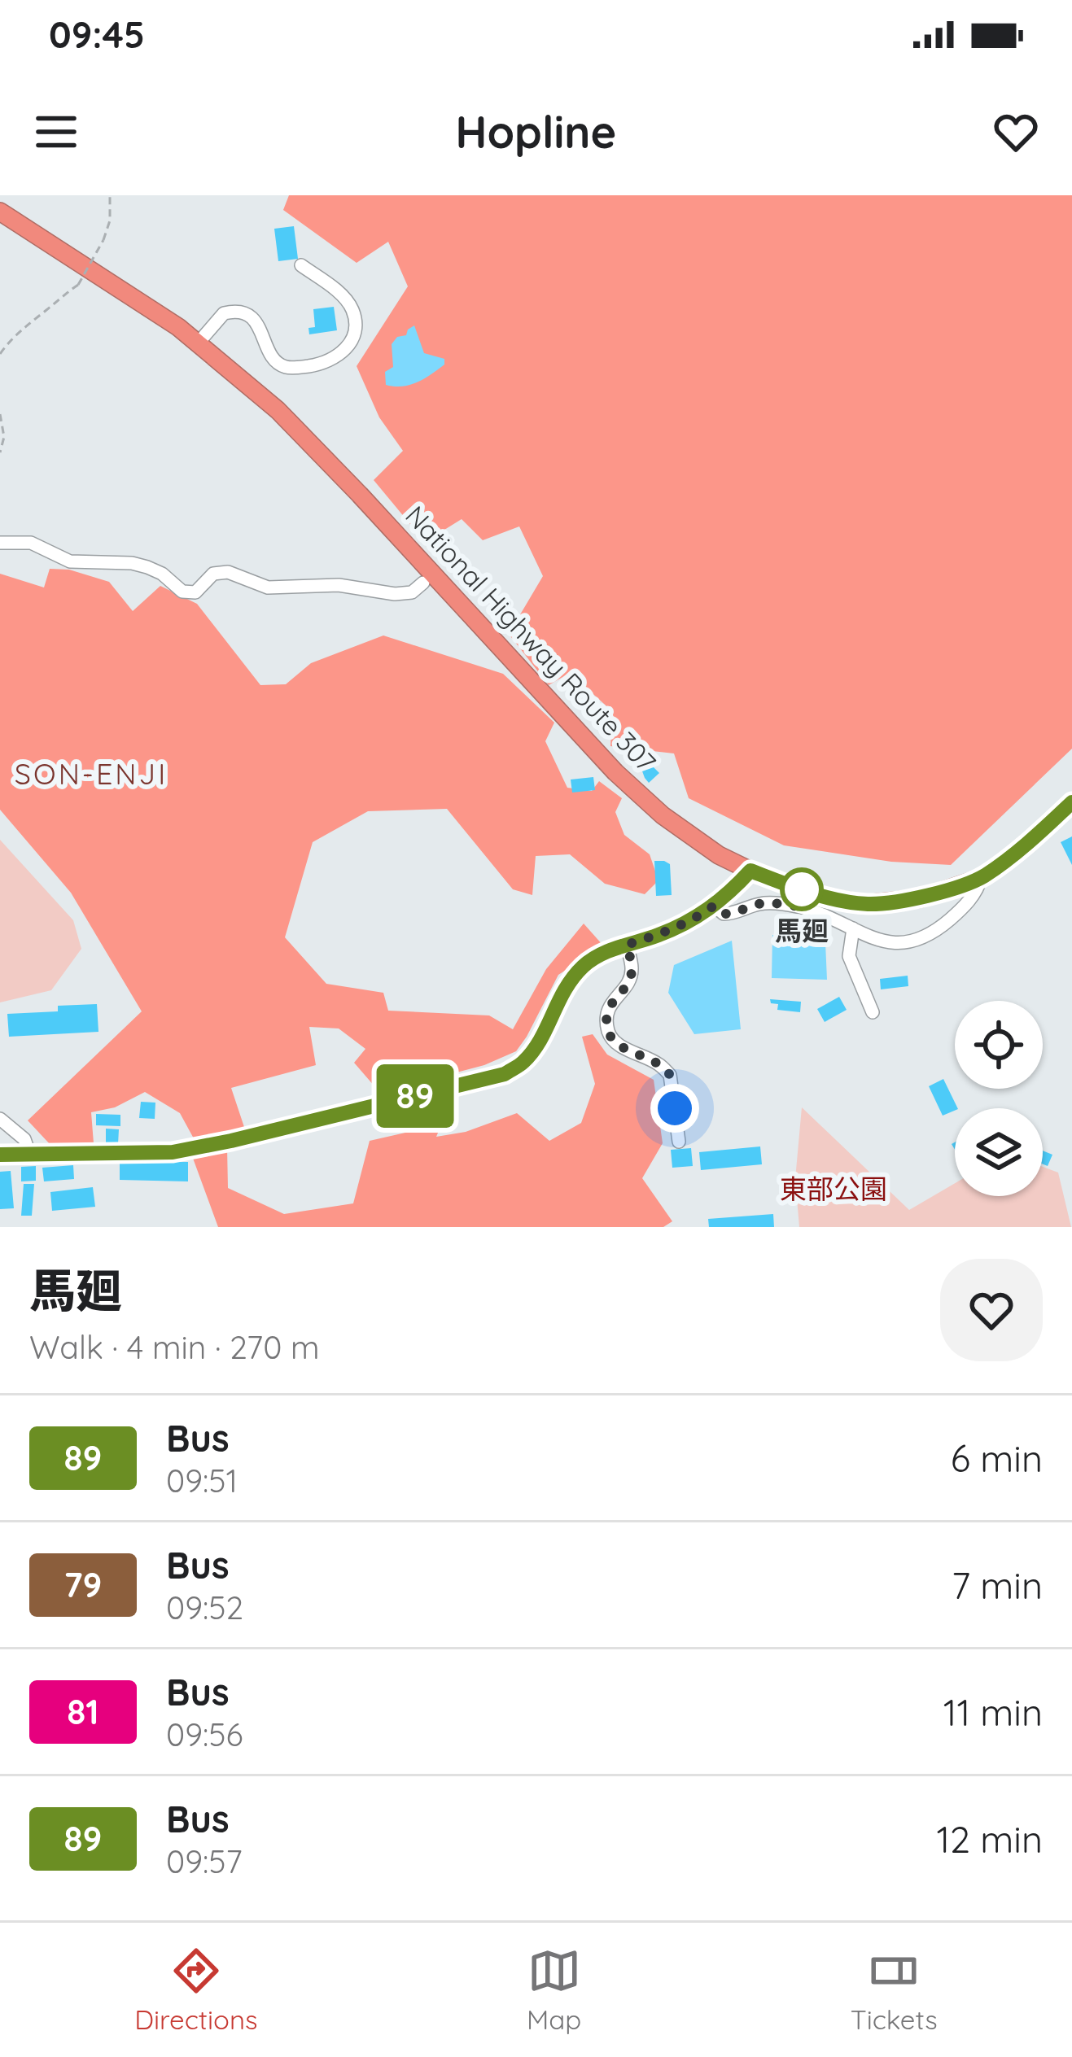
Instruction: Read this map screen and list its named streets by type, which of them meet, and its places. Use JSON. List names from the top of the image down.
{
  "streets": {
    "highway": ["National Highway Route 307"]
  },
  "districts": ["SON-ENJI"],
  "parks": ["東部公園"],
  "places": ["馬廻"],
  "lines": ["bus line 89"],
  "page": {
    "status": "09:45",
    "header": "Hopline",
    "on_map": "89",
    "heading": ["馬廻", "Walk · 4 min · 270 m"],
    "list": [
      {
        "mark": "89",
        "name": "Bus",
        "note": "09:51",
        "value": "6 min"
      },
      {
        "mark": "79",
        "name": "Bus",
        "note": "09:52",
        "value": "7 min"
      },
      {
        "mark": "81",
        "name": "Bus",
        "note": "09:56",
        "value": "11 min"
      },
      {
        "mark": "89",
        "name": "Bus",
        "note": "09:57",
        "value": "12 min"
      }
    ],
    "tabs": ["Directions", "Map", "Tickets"]
  }
}
